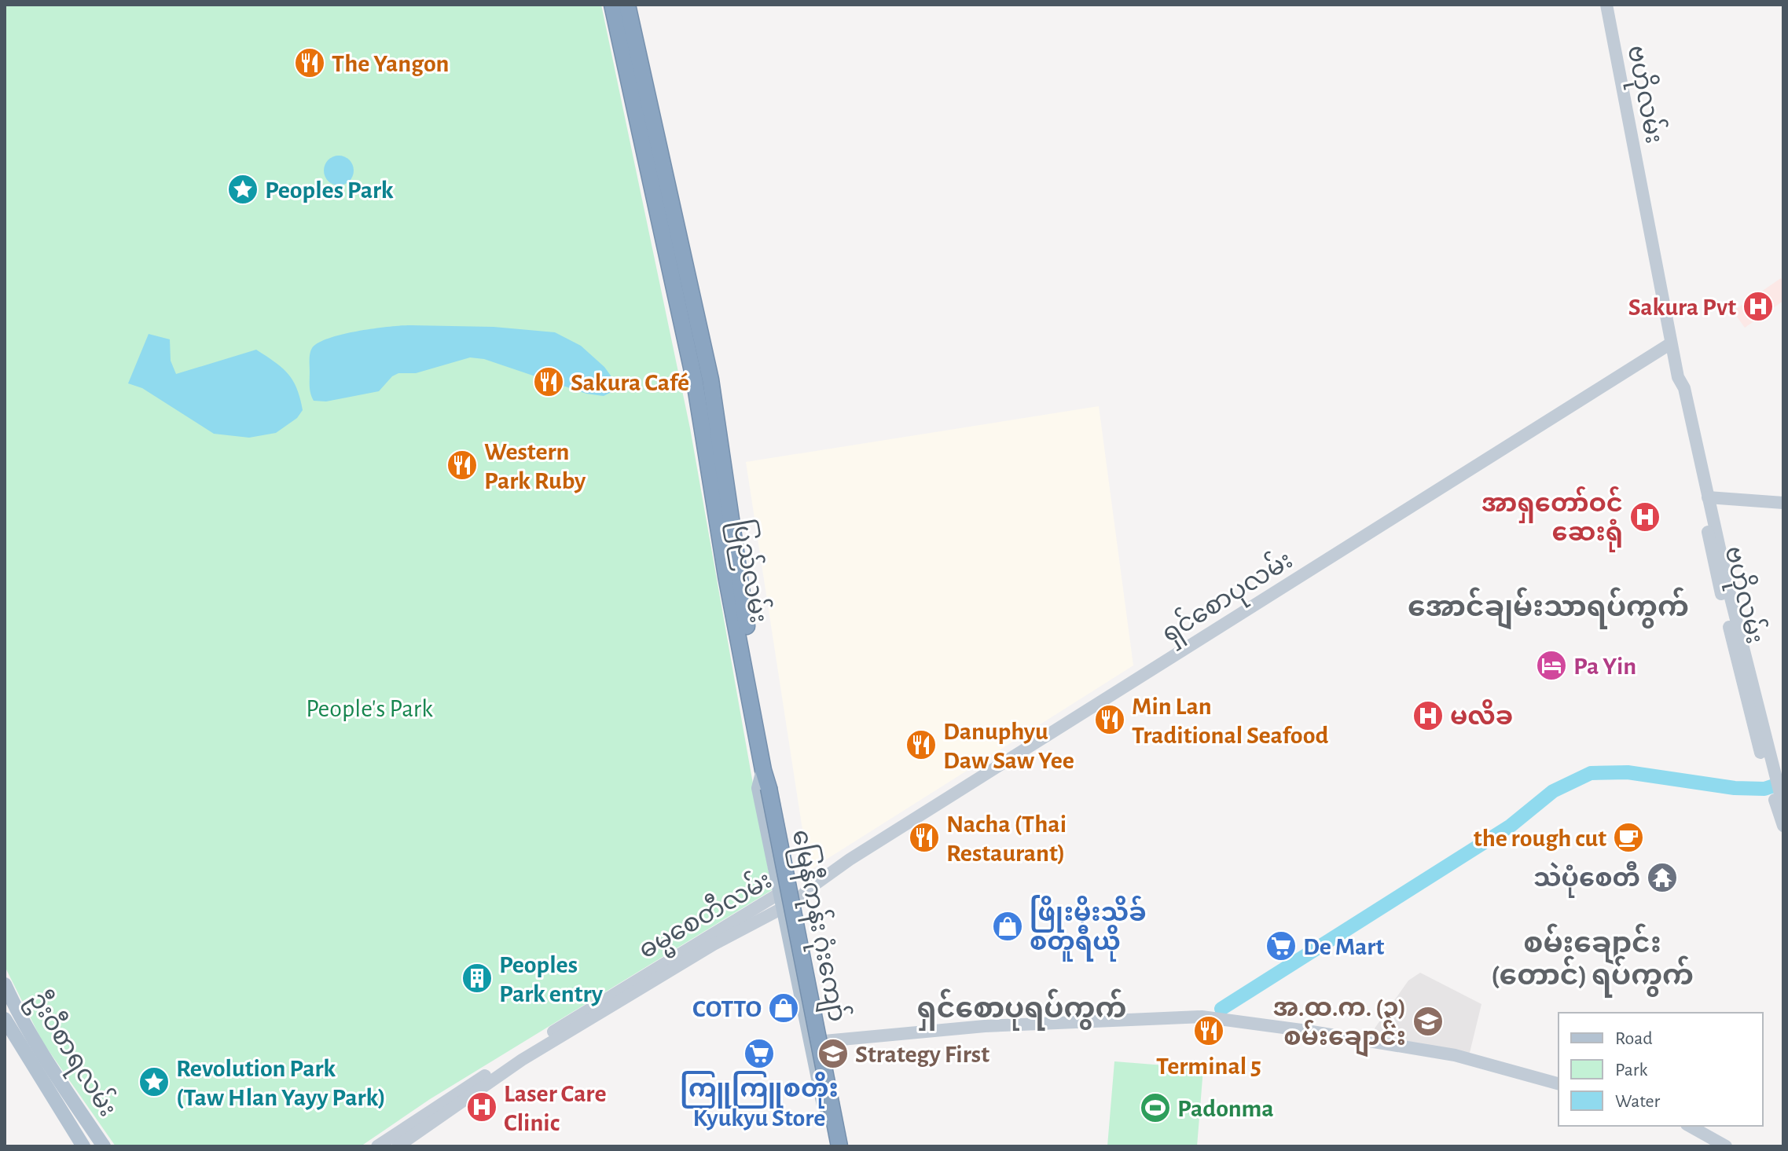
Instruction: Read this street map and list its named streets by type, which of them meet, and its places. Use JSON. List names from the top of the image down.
{
  "streets": {
    "highway": ["ပြည်လမ်း", "မြေနီကုန်း ဂုံးကျော်"],
    "main road": [
      "ဗဟိုလမ်း",
      "ရှင်စောပုလမ်း",
      "ဓမ္မစေတီလမ်း",
      "ဦးဝီစာရလမ်း"
    ]
  },
  "crossings": [
    ["ဗဟိုလမ်း", "ရှင်စောပုလမ်း"],
    ["ပြည်လမ်း", "ရှင်စောပုလမ်း"],
    ["ပြည်လမ်း", "ဓမ္မစေတီလမ်း"],
    ["ပြည်လမ်း", "မြေနီကုန်း ဂုံးကျော်"],
    ["ရှင်စောပုလမ်း", "ဓမ္မစေတီလမ်း"]
  ],
  "districts": ["အောင်ချမ်းသာရပ်ကွက်", "စမ်းချောင်း (တောင်) ရပ်ကွက်", "ရှင်စောပုရပ်ကွက်"],
  "parks": ["People's Park"],
  "places": {
    "restaurant": [
      "The Yangon",
      "Sakura Café",
      "Western Park Ruby",
      "Min Lan Traditional Seafood",
      "Danuphyu Daw Saw Yee",
      "Nacha (Thai Restaurant)",
      "Terminal 5"
    ],
    "place": ["Peoples Park", "Revolution Park (Taw Hlan Yayy Park)"],
    "hospital": [
      "Sakura Pvt",
      "အာရှတော်ဝင် ဆေးရုံ",
      "မလိခ",
      "Laser Care Clinic"
    ],
    "hotel": ["Pa Yin"],
    "cafe": ["the rough cut"],
    "temple": ["သဲပုံစေတီ"],
    "shop": ["ဖြိုးမိုးသိခ် စတူရီယို", "COTTO"],
    "supermarket": ["De Mart", "ကြူကြူစတိုး Kyukyu Store"],
    "building": ["Peoples Park entry"],
    "school or university": ["အ.ထ.က. (၃) စမ်းချောင်း", "Strategy First"],
    "sports": ["Padonma"]
  },
  "legend": ["Road", "Park", "Water"]
}
